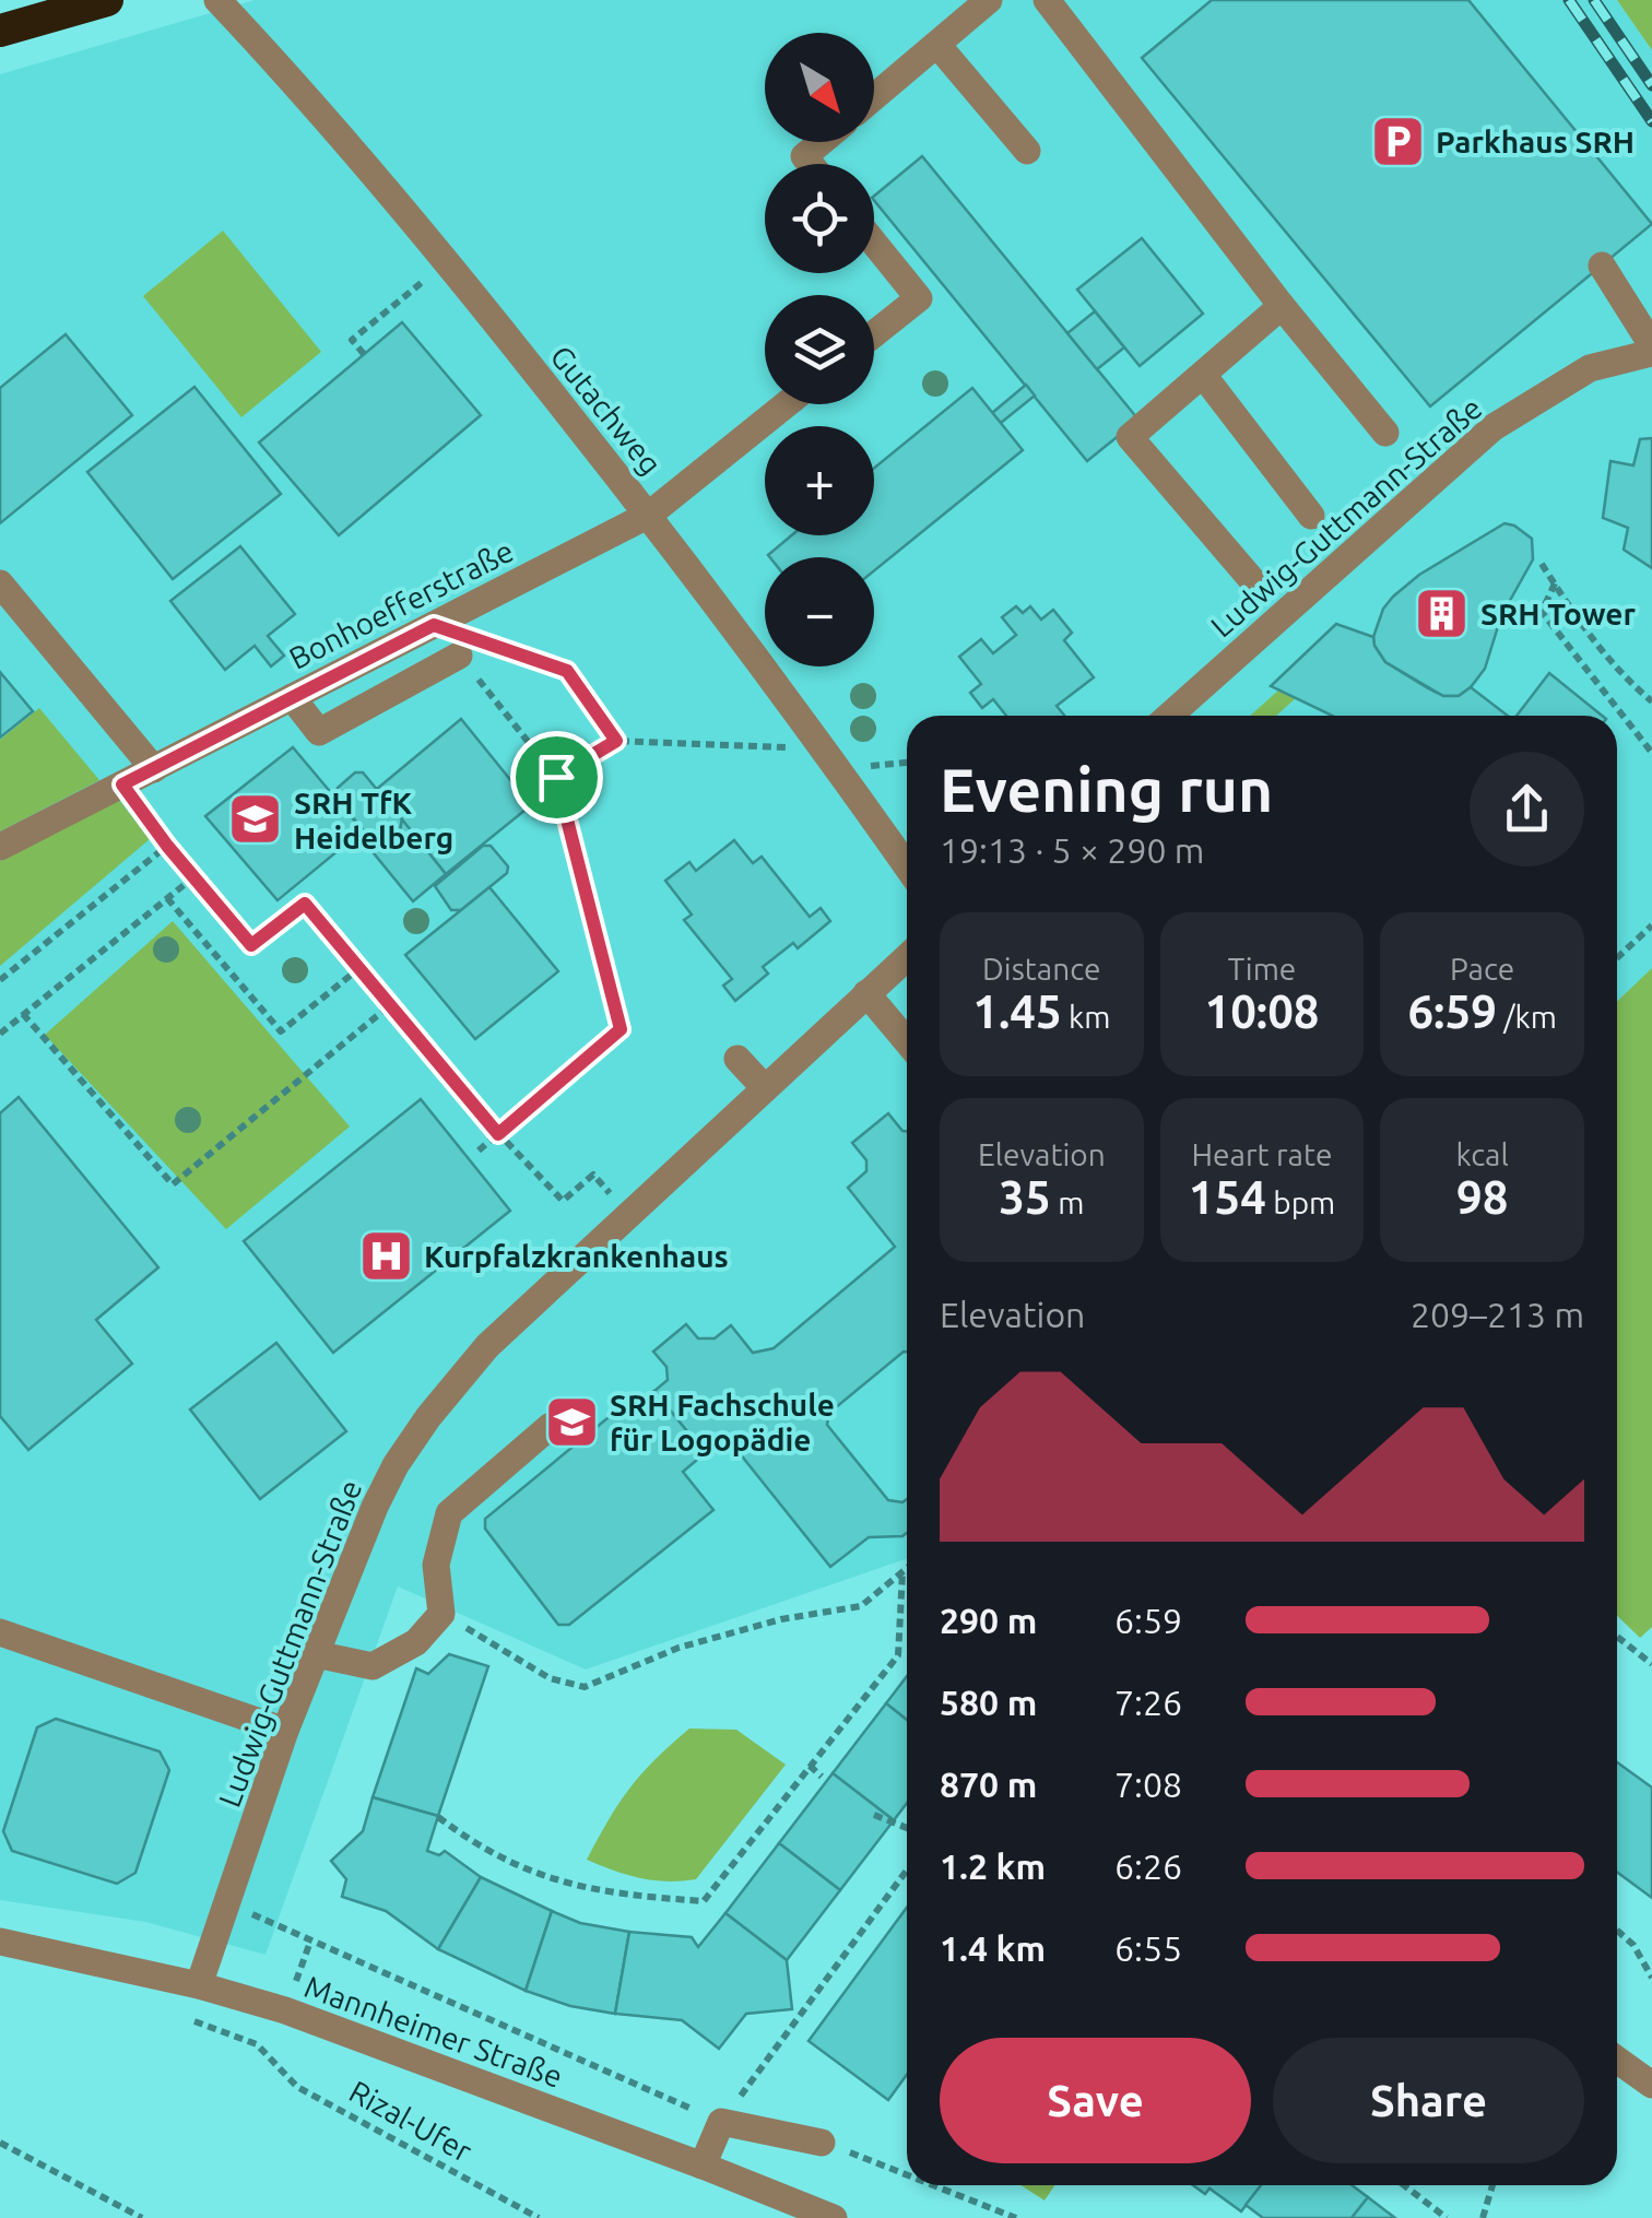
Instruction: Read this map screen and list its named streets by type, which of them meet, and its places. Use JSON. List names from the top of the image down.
{
  "streets": {
    "street": [
      "Gutachweg",
      "Ludwig-Guttmann-Straße",
      "Bonhoefferstraße",
      "Mannheimer Straße"
    ],
    "path": ["Rizal-Ufer"]
  },
  "crossings": [
    ["Gutachweg", "Bonhoefferstraße"],
    ["Ludwig-Guttmann-Straße", "Mannheimer Straße"]
  ],
  "places": {
    "parking": ["Parkhaus SRH"],
    "building": ["SRH Tower"],
    "school or university": ["SRH TfK Heidelberg", "SRH Fachschule für Logopädie"],
    "hospital": ["Kurpfalzkrankenhaus"]
  },
  "north": "bottom right",
  "page": {
    "map_buttons": ["+", "−"],
    "heading": ["Evening run", "19:13 · 5 × 290 m"],
    "stats": [
      ["Distance", "1.45 km"],
      ["Time", "10:08"],
      ["Pace", "6:59 /km"],
      ["Elevation", "35 m"],
      ["Heart rate", "154 bpm"],
      ["kcal", "98"]
    ],
    "chart": ["Elevation", "209–213 m"],
    "list": [
      {
        "name": "290 m",
        "note": "6:59"
      },
      {
        "name": "580 m",
        "note": "7:26"
      },
      {
        "name": "870 m",
        "note": "7:08"
      },
      {
        "name": "1.2 km",
        "note": "6:26"
      },
      {
        "name": "1.4 km",
        "note": "6:55"
      }
    ],
    "buttons": ["Save", "Share"]
  }
}
